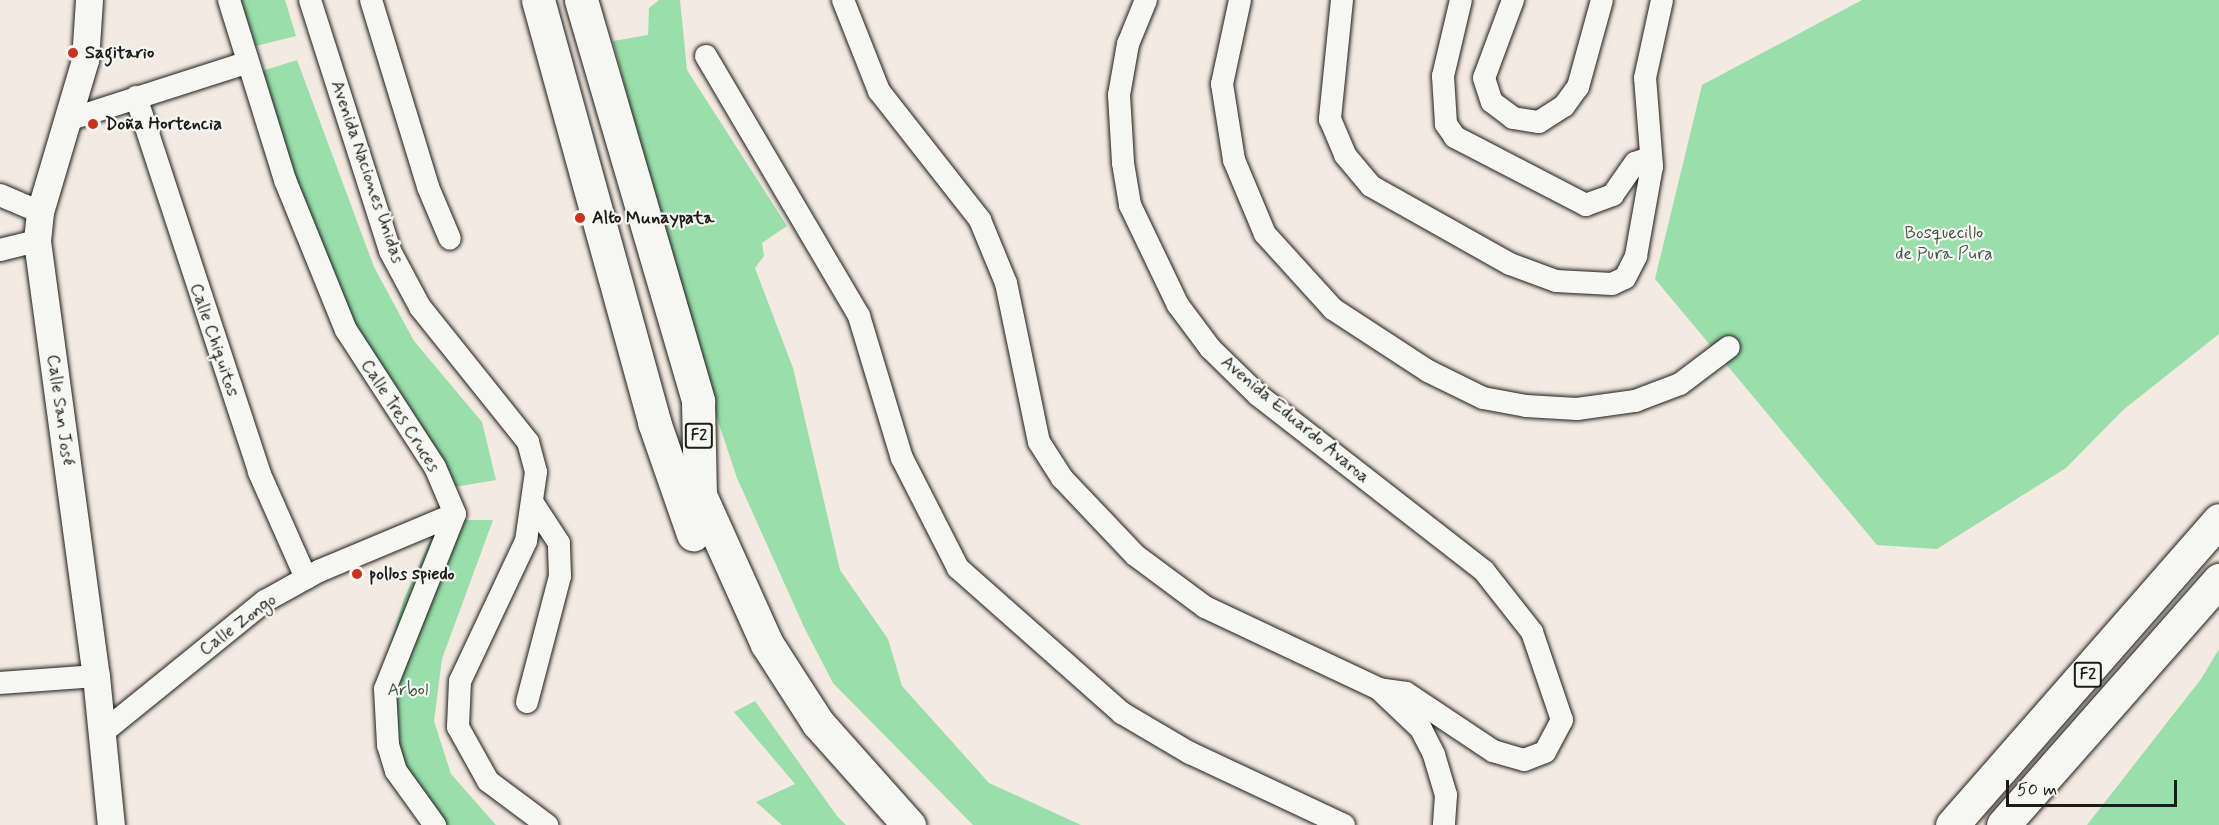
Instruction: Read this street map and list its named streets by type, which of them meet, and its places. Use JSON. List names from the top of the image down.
{
  "streets": {
    "highway": ["F2"],
    "street": [
      "Avenida Naciones Unidas",
      "Calle Chiquitos",
      "Calle San José",
      "Calle Tres Cruces",
      "Avenida Eduardo Avaroa",
      "Calle Zongo"
    ]
  },
  "crossings": [
    ["Calle Chiquitos", "Calle Zongo"],
    ["Calle San José", "Calle Zongo"],
    ["Calle Tres Cruces", "Calle Zongo"]
  ],
  "parks": ["Bosquecillo de Pura Pura", "Arbol"],
  "places": [
    "Sagitario",
    "Doña Hortencia",
    "Alto Munaypata",
    "pollos spiedo"
  ],
  "scale_bar": "50 m"
}
